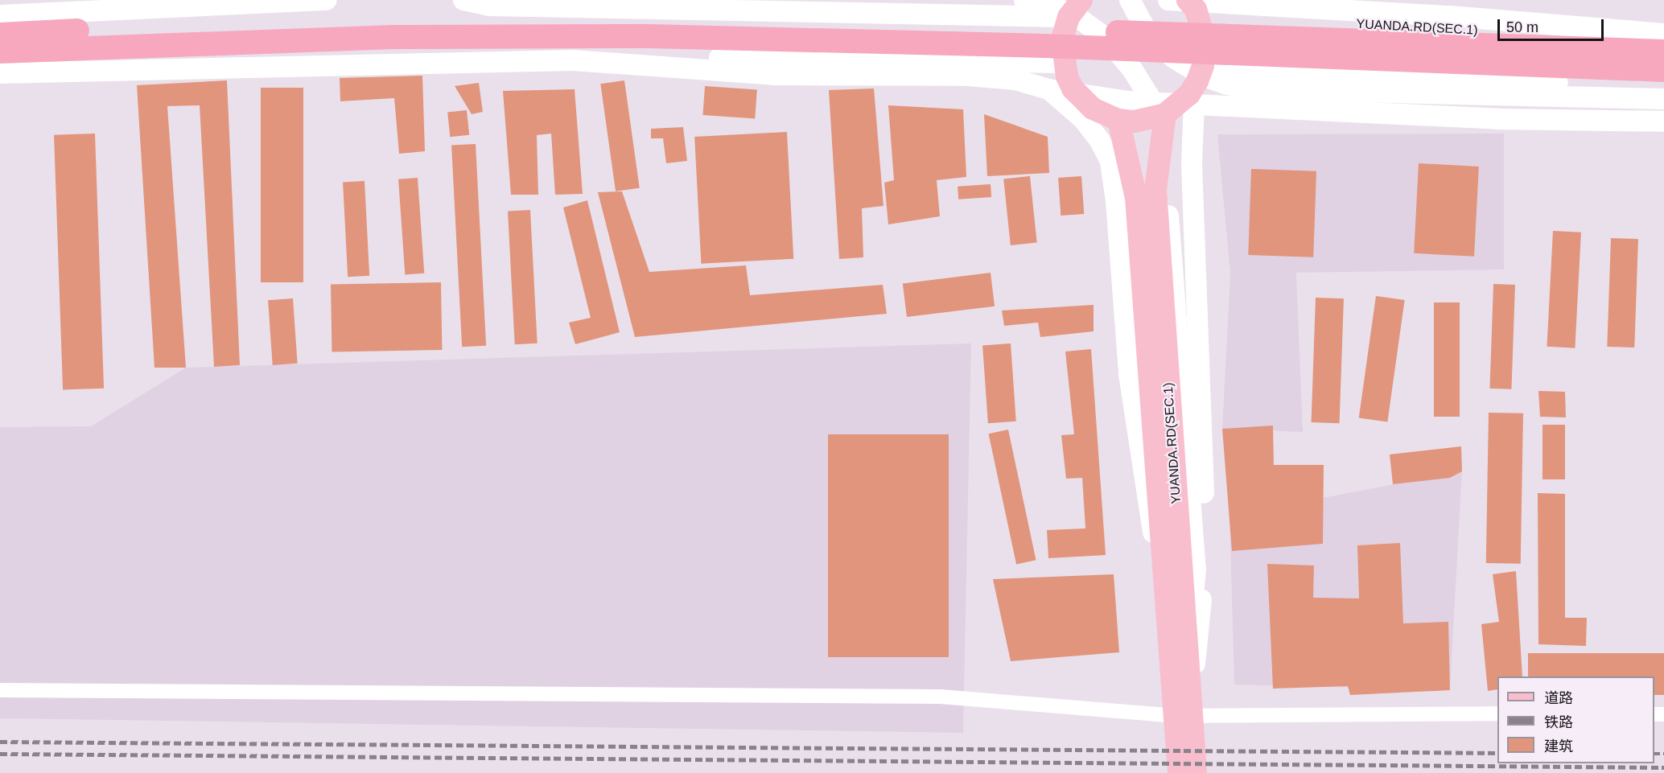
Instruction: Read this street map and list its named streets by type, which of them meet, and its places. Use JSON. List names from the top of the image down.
{
  "streets": {
    "main road": ["YUANDA.RD(SEC.1)"]
  },
  "legend": ["道路", "铁路", "建筑"],
  "scale_bar": "50 m"
}
